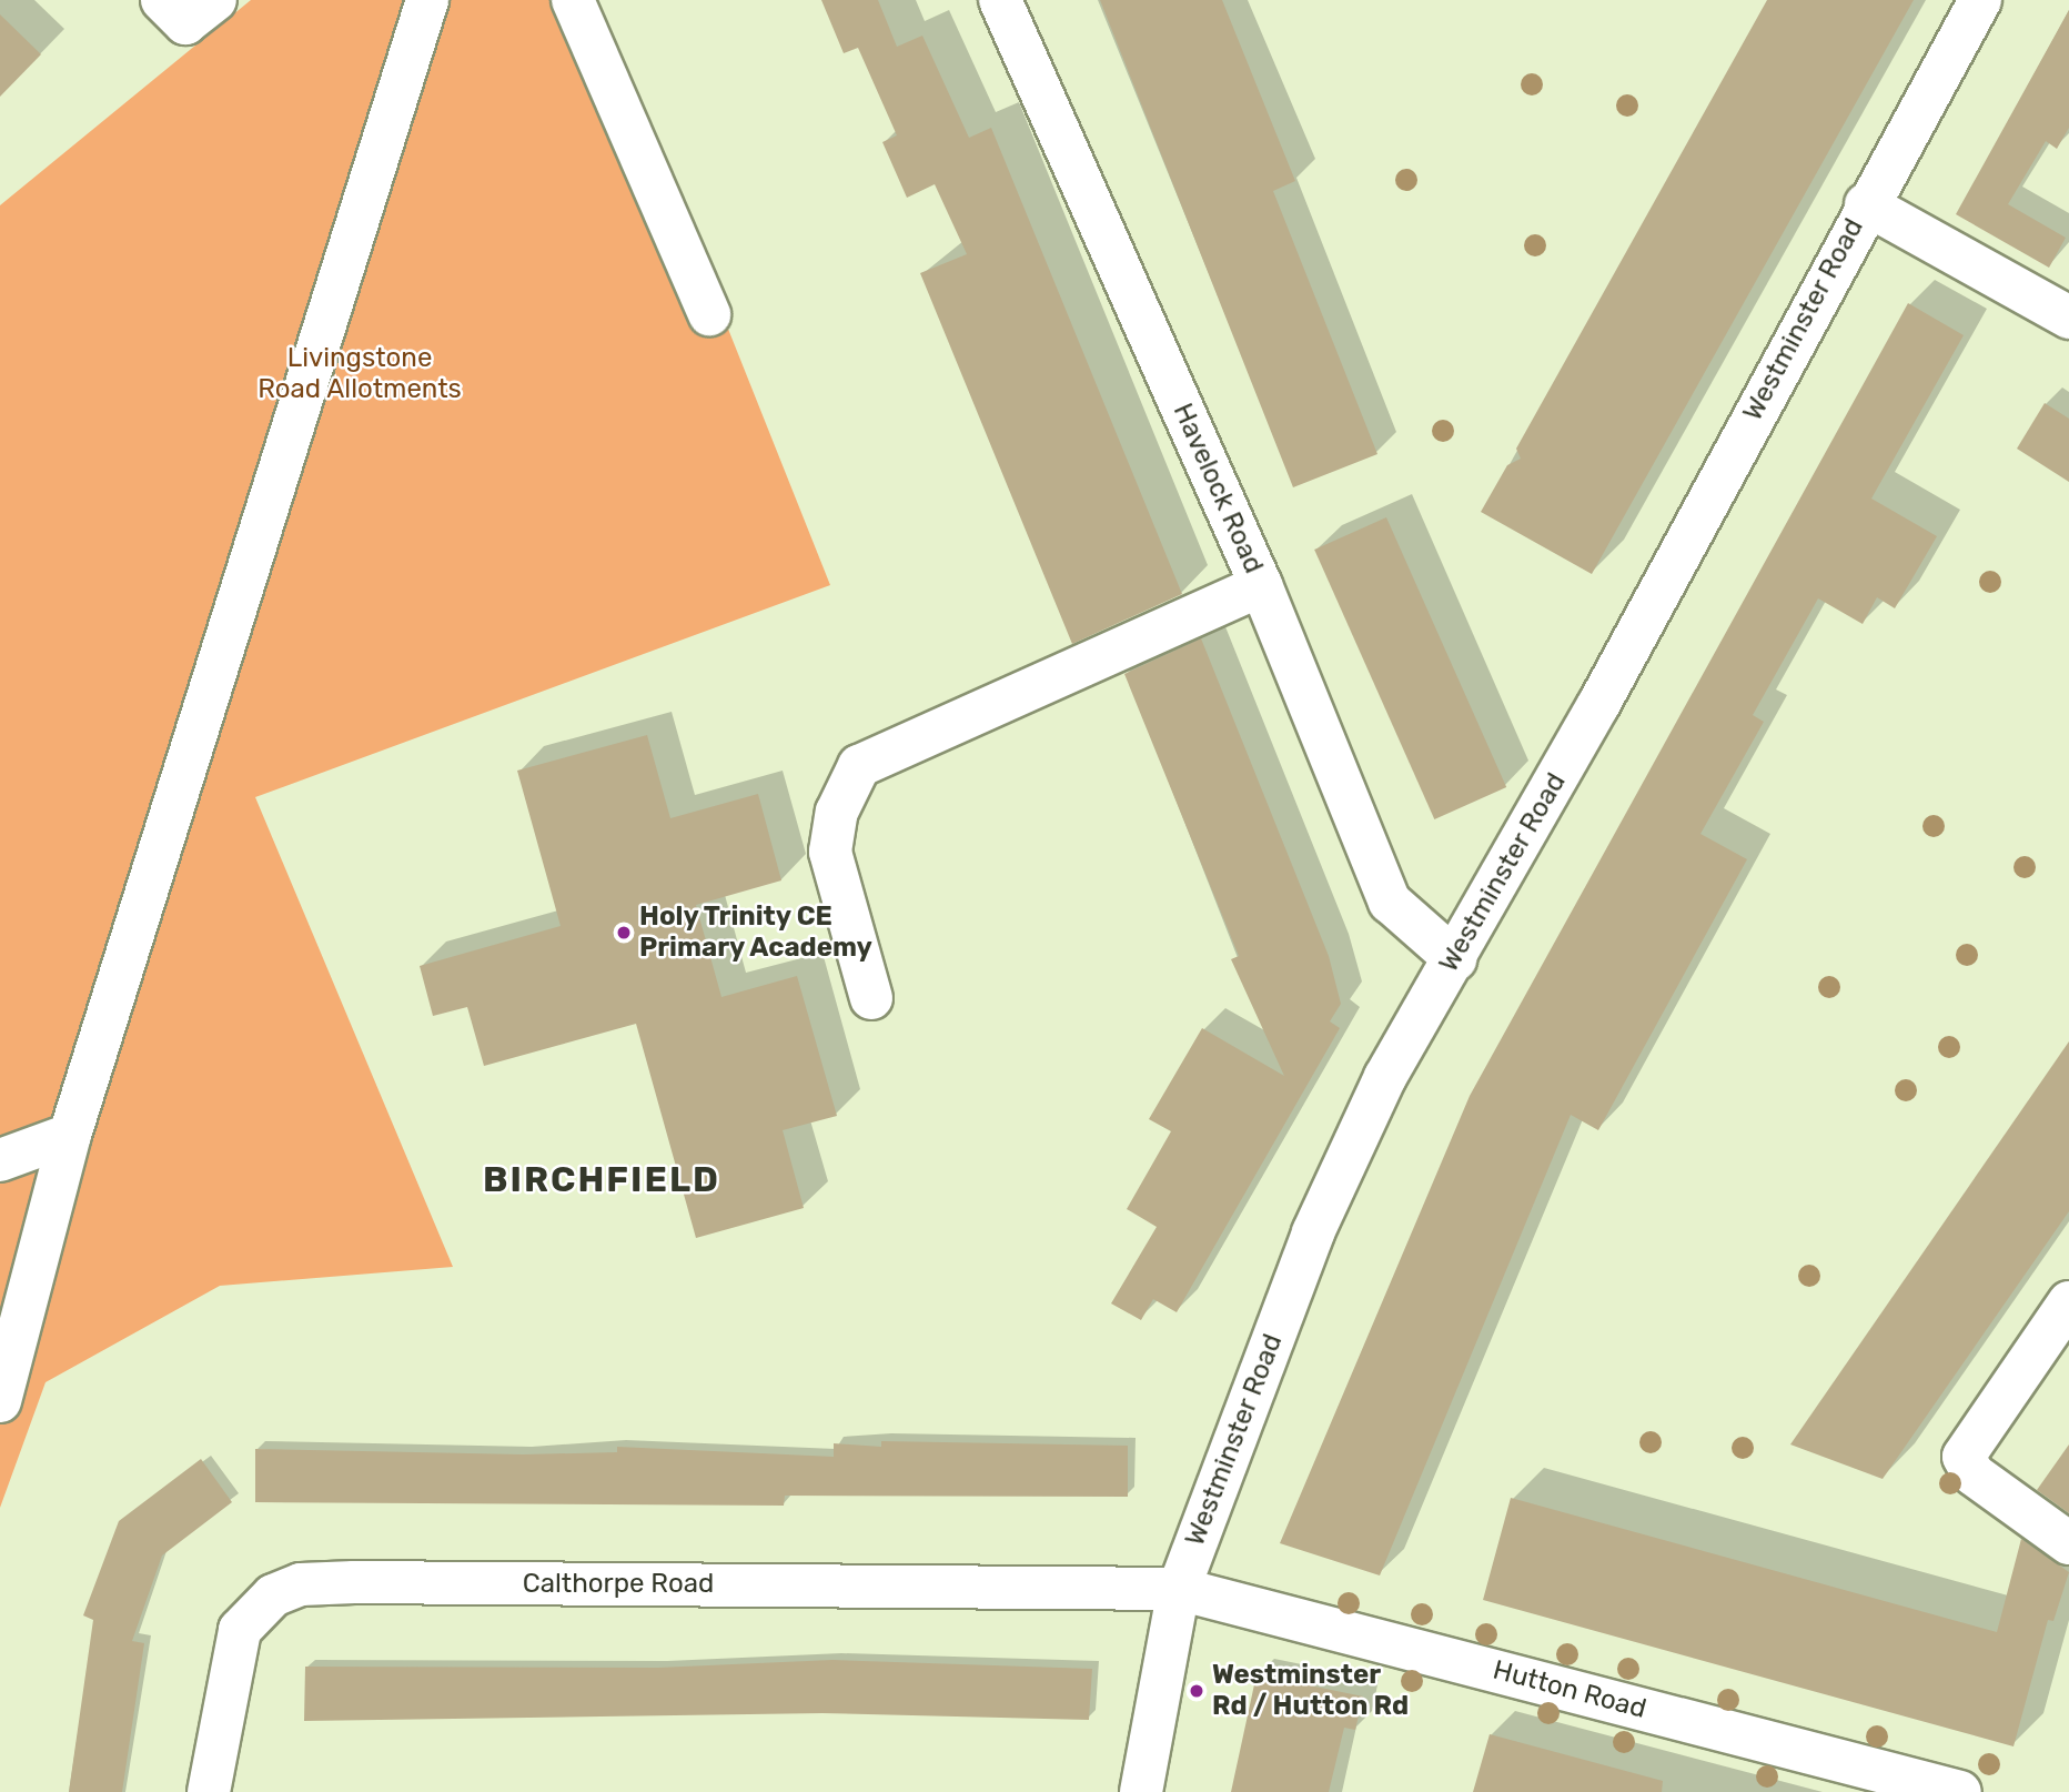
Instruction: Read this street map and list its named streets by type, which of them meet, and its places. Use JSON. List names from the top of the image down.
{
  "streets": {
    "street": [
      "Westminster Road",
      "Havelock Road",
      "Calthorpe Road",
      "Hutton Road"
    ]
  },
  "crossings": [
    ["Westminster Road", "Havelock Road"],
    ["Westminster Road", "Calthorpe Road"],
    ["Westminster Road", "Hutton Road"],
    ["Calthorpe Road", "Hutton Road"]
  ],
  "districts": ["BIRCHFIELD"],
  "parks": ["Livingstone Road Allotments"],
  "places": ["Holy Trinity CE Primary Academy", "Westminster Rd / Hutton Rd"]
}
